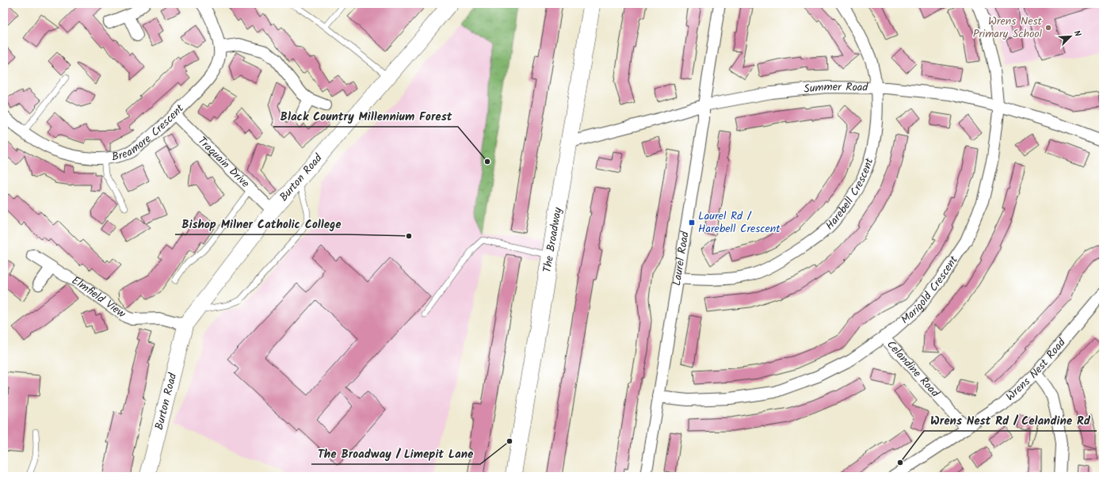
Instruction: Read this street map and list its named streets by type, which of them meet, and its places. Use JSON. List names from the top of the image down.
{
  "streets": {
    "main road": ["Burton Road", "The Broadway"],
    "street": [
      "Summer Road",
      "Breamore Crescent",
      "Traquain Drive",
      "Harebell Crescent",
      "Laurel Road",
      "Marigold Crescent",
      "Elmfield View",
      "Celandine Road",
      "Wrens Nest Road"
    ]
  },
  "crossings": [
    ["Summer Road", "Harebell Crescent"],
    ["Summer Road", "The Broadway"],
    ["Summer Road", "Laurel Road"],
    ["Summer Road", "Marigold Crescent"],
    ["Breamore Crescent", "Traquain Drive"],
    ["Traquain Drive", "Burton Road"],
    ["Burton Road", "Elmfield View"],
    ["Harebell Crescent", "Laurel Road"],
    ["Laurel Road", "Marigold Crescent"],
    ["Marigold Crescent", "Celandine Road"],
    ["Celandine Road", "Wrens Nest Road"]
  ],
  "places": {
    "other": [
      "Wrens Nest Primary School",
      "Black Country Millennium Forest",
      "Bishop Milner Catholic College",
      "The Broadway / Limepit Lane",
      "Wrens Nest Rd / Celandine Rd"
    ],
    "transit": ["Laurel Rd / Harebell Crescent"]
  },
  "north": "top right"
}
